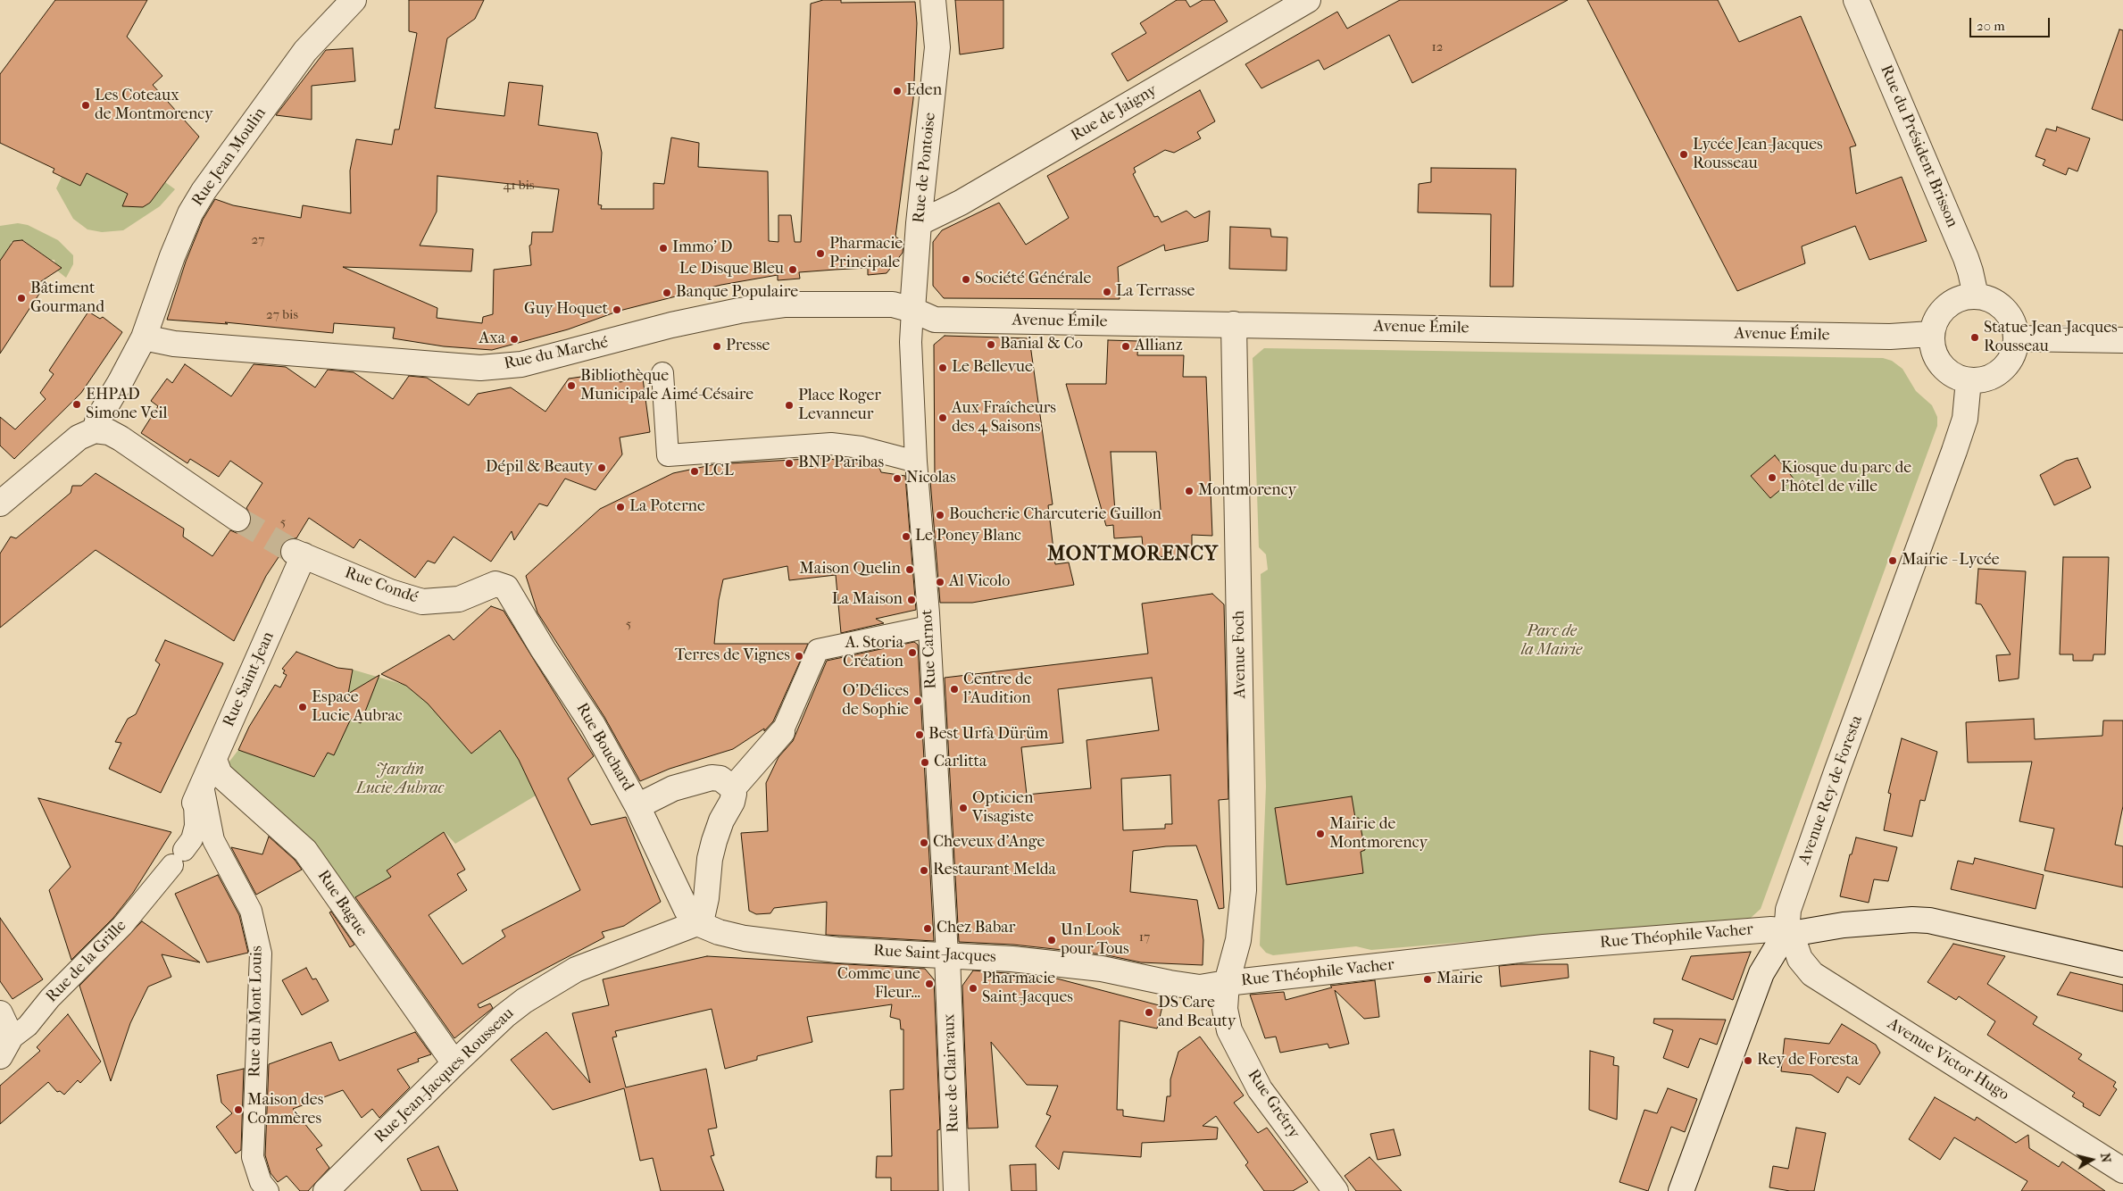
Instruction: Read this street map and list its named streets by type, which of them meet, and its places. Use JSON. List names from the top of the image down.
{
  "streets": {
    "street": [
      "Rue de Jaigny",
      "Rue du Président Brisson",
      "Rue Jean Moulin",
      "Rue de Pontoise",
      "Avenue Émile",
      "Rue du Marché",
      "Rue Condé",
      "Rue Carnot",
      "Avenue Foch",
      "Rue Saint-Jean",
      "Rue Bouchard",
      "Avenue Rey de Foresta",
      "Rue Bague",
      "Rue Théophile Vacher",
      "Rue Saint-Jacques",
      "Rue de la Grille",
      "Rue du Mont Louis",
      "Avenue Victor Hugo",
      "Rue de Clairvaux",
      "Rue Jean-Jacques Rousseau",
      "Rue Grétry"
    ]
  },
  "crossings": [
    ["Rue de Jaigny", "Rue de Pontoise"],
    ["Rue du Président Brisson", "Avenue Émile"],
    ["Rue du Président Brisson", "Avenue Rey de Foresta"],
    ["Rue Jean Moulin", "Rue du Marché"],
    ["Rue de Pontoise", "Avenue Émile"],
    ["Rue de Pontoise", "Rue du Marché"],
    ["Rue de Pontoise", "Rue Carnot"],
    ["Avenue Émile", "Rue du Marché"],
    ["Avenue Émile", "Rue Carnot"],
    ["Avenue Émile", "Avenue Foch"],
    ["Avenue Émile", "Avenue Rey de Foresta"],
    ["Rue du Marché", "Rue Carnot"],
    ["Rue Condé", "Rue Saint-Jean"],
    ["Rue Condé", "Rue Bouchard"],
    ["Rue Carnot", "Rue Saint-Jacques"],
    ["Rue Carnot", "Rue de Clairvaux"],
    ["Avenue Foch", "Rue Théophile Vacher"],
    ["Avenue Foch", "Rue Saint-Jacques"],
    ["Avenue Foch", "Rue Grétry"],
    ["Rue Saint-Jean", "Rue Bague"],
    ["Rue Saint-Jean", "Rue de la Grille"],
    ["Rue Saint-Jean", "Rue du Mont Louis"],
    ["Rue Bouchard", "Rue Saint-Jacques"],
    ["Rue Bouchard", "Rue Jean-Jacques Rousseau"],
    ["Avenue Rey de Foresta", "Rue Théophile Vacher"],
    ["Avenue Rey de Foresta", "Avenue Victor Hugo"],
    ["Rue Bague", "Rue Jean-Jacques Rousseau"],
    ["Rue Théophile Vacher", "Rue Saint-Jacques"],
    ["Rue Théophile Vacher", "Avenue Victor Hugo"],
    ["Rue Théophile Vacher", "Rue Grétry"],
    ["Rue Saint-Jacques", "Rue de Clairvaux"],
    ["Rue Saint-Jacques", "Rue Jean-Jacques Rousseau"],
    ["Rue Saint-Jacques", "Rue Grétry"],
    ["Rue de la Grille", "Rue du Mont Louis"]
  ],
  "districts": ["MONTMORENCY"],
  "parks": ["Parc de la Mairie", "Jardin Lucie Aubrac"],
  "places": [
    "Eden",
    "Les Coteaux de Montmorency",
    "Lycée Jean-Jacques Rousseau",
    "Immo' D",
    "Pharmacie Principale",
    "Le Disque Bleu",
    "Société Générale",
    "La Terrasse",
    "Banque Populaire",
    "Bâtiment Gourmand",
    "Guy Hoquet",
    "Statue Jean-Jacques Rousseau",
    "Axa",
    "Banial & Co",
    "Presse",
    "Allianz",
    "Le Bellevue",
    "Bibliothèque Municipale Aimé-Césaire",
    "EHPAD Simone Veil",
    "Place Roger Levanneur",
    "Aux Fraîcheurs des 4 Saisons",
    "BNP Paribas",
    "Dépil & Beauty",
    "LCL",
    "Kiosque du parc de l'hôtel de ville",
    "Nicolas",
    "Montmorency",
    "La Poterne",
    "Boucherie Charcuterie Guillon",
    "Le Poney Blanc",
    "Mairie - Lycée",
    "Maison Quelin",
    "Al Vicolo",
    "La Maison",
    "A. Storia Création",
    "Terres de Vignes",
    "Centre de l'Audition",
    "O'Délices de Sophie",
    "Espace Lucie Aubrac",
    "Best Urfa Dürüm",
    "Carlitta",
    "Opticien Visagiste",
    "Mairie de Montmorency",
    "Cheveux d'Ange",
    "Restaurant Melda",
    "Chez Babar",
    "Un Look pour Tous",
    "Mairie",
    "Comme une Fleur...",
    "Pharmacie Saint-Jacques",
    "DS Care and Beauty",
    "Rey de Foresta",
    "Maison des Commères"
  ],
  "house_numbers": [
    "12",
    "41 bis",
    "27",
    "27 bis",
    "5",
    "5",
    "17"
  ],
  "scale_bar": "20 m",
  "north": "right"
}
